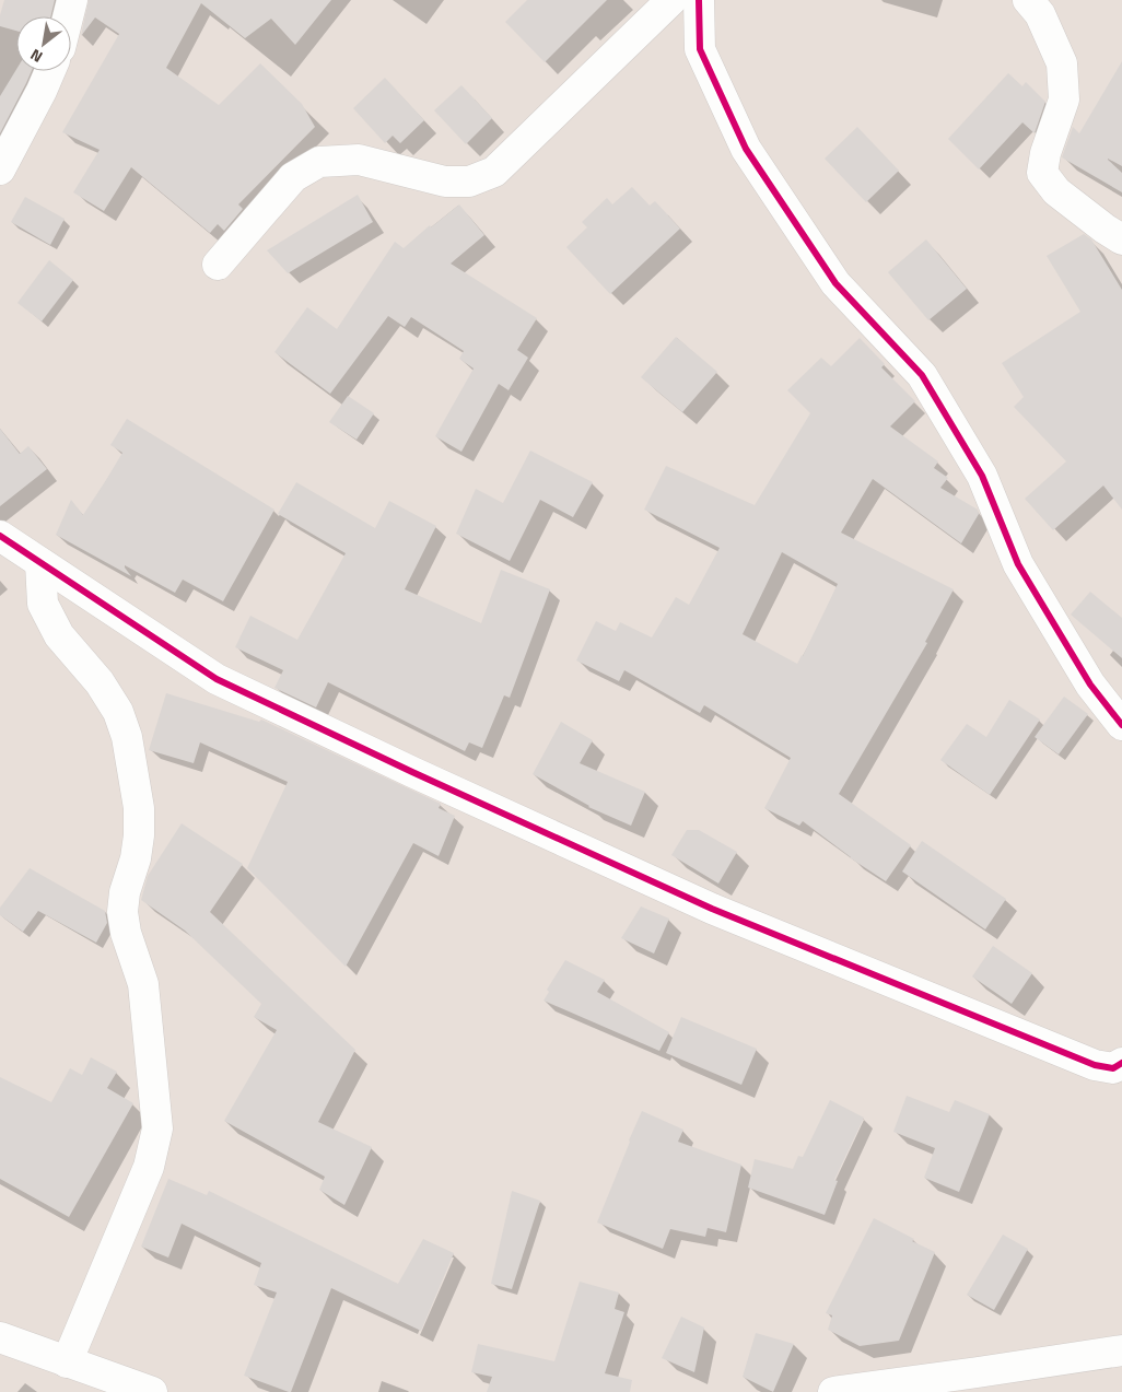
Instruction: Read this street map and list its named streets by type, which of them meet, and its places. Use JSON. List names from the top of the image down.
{
  "north": "bottom left"
}
